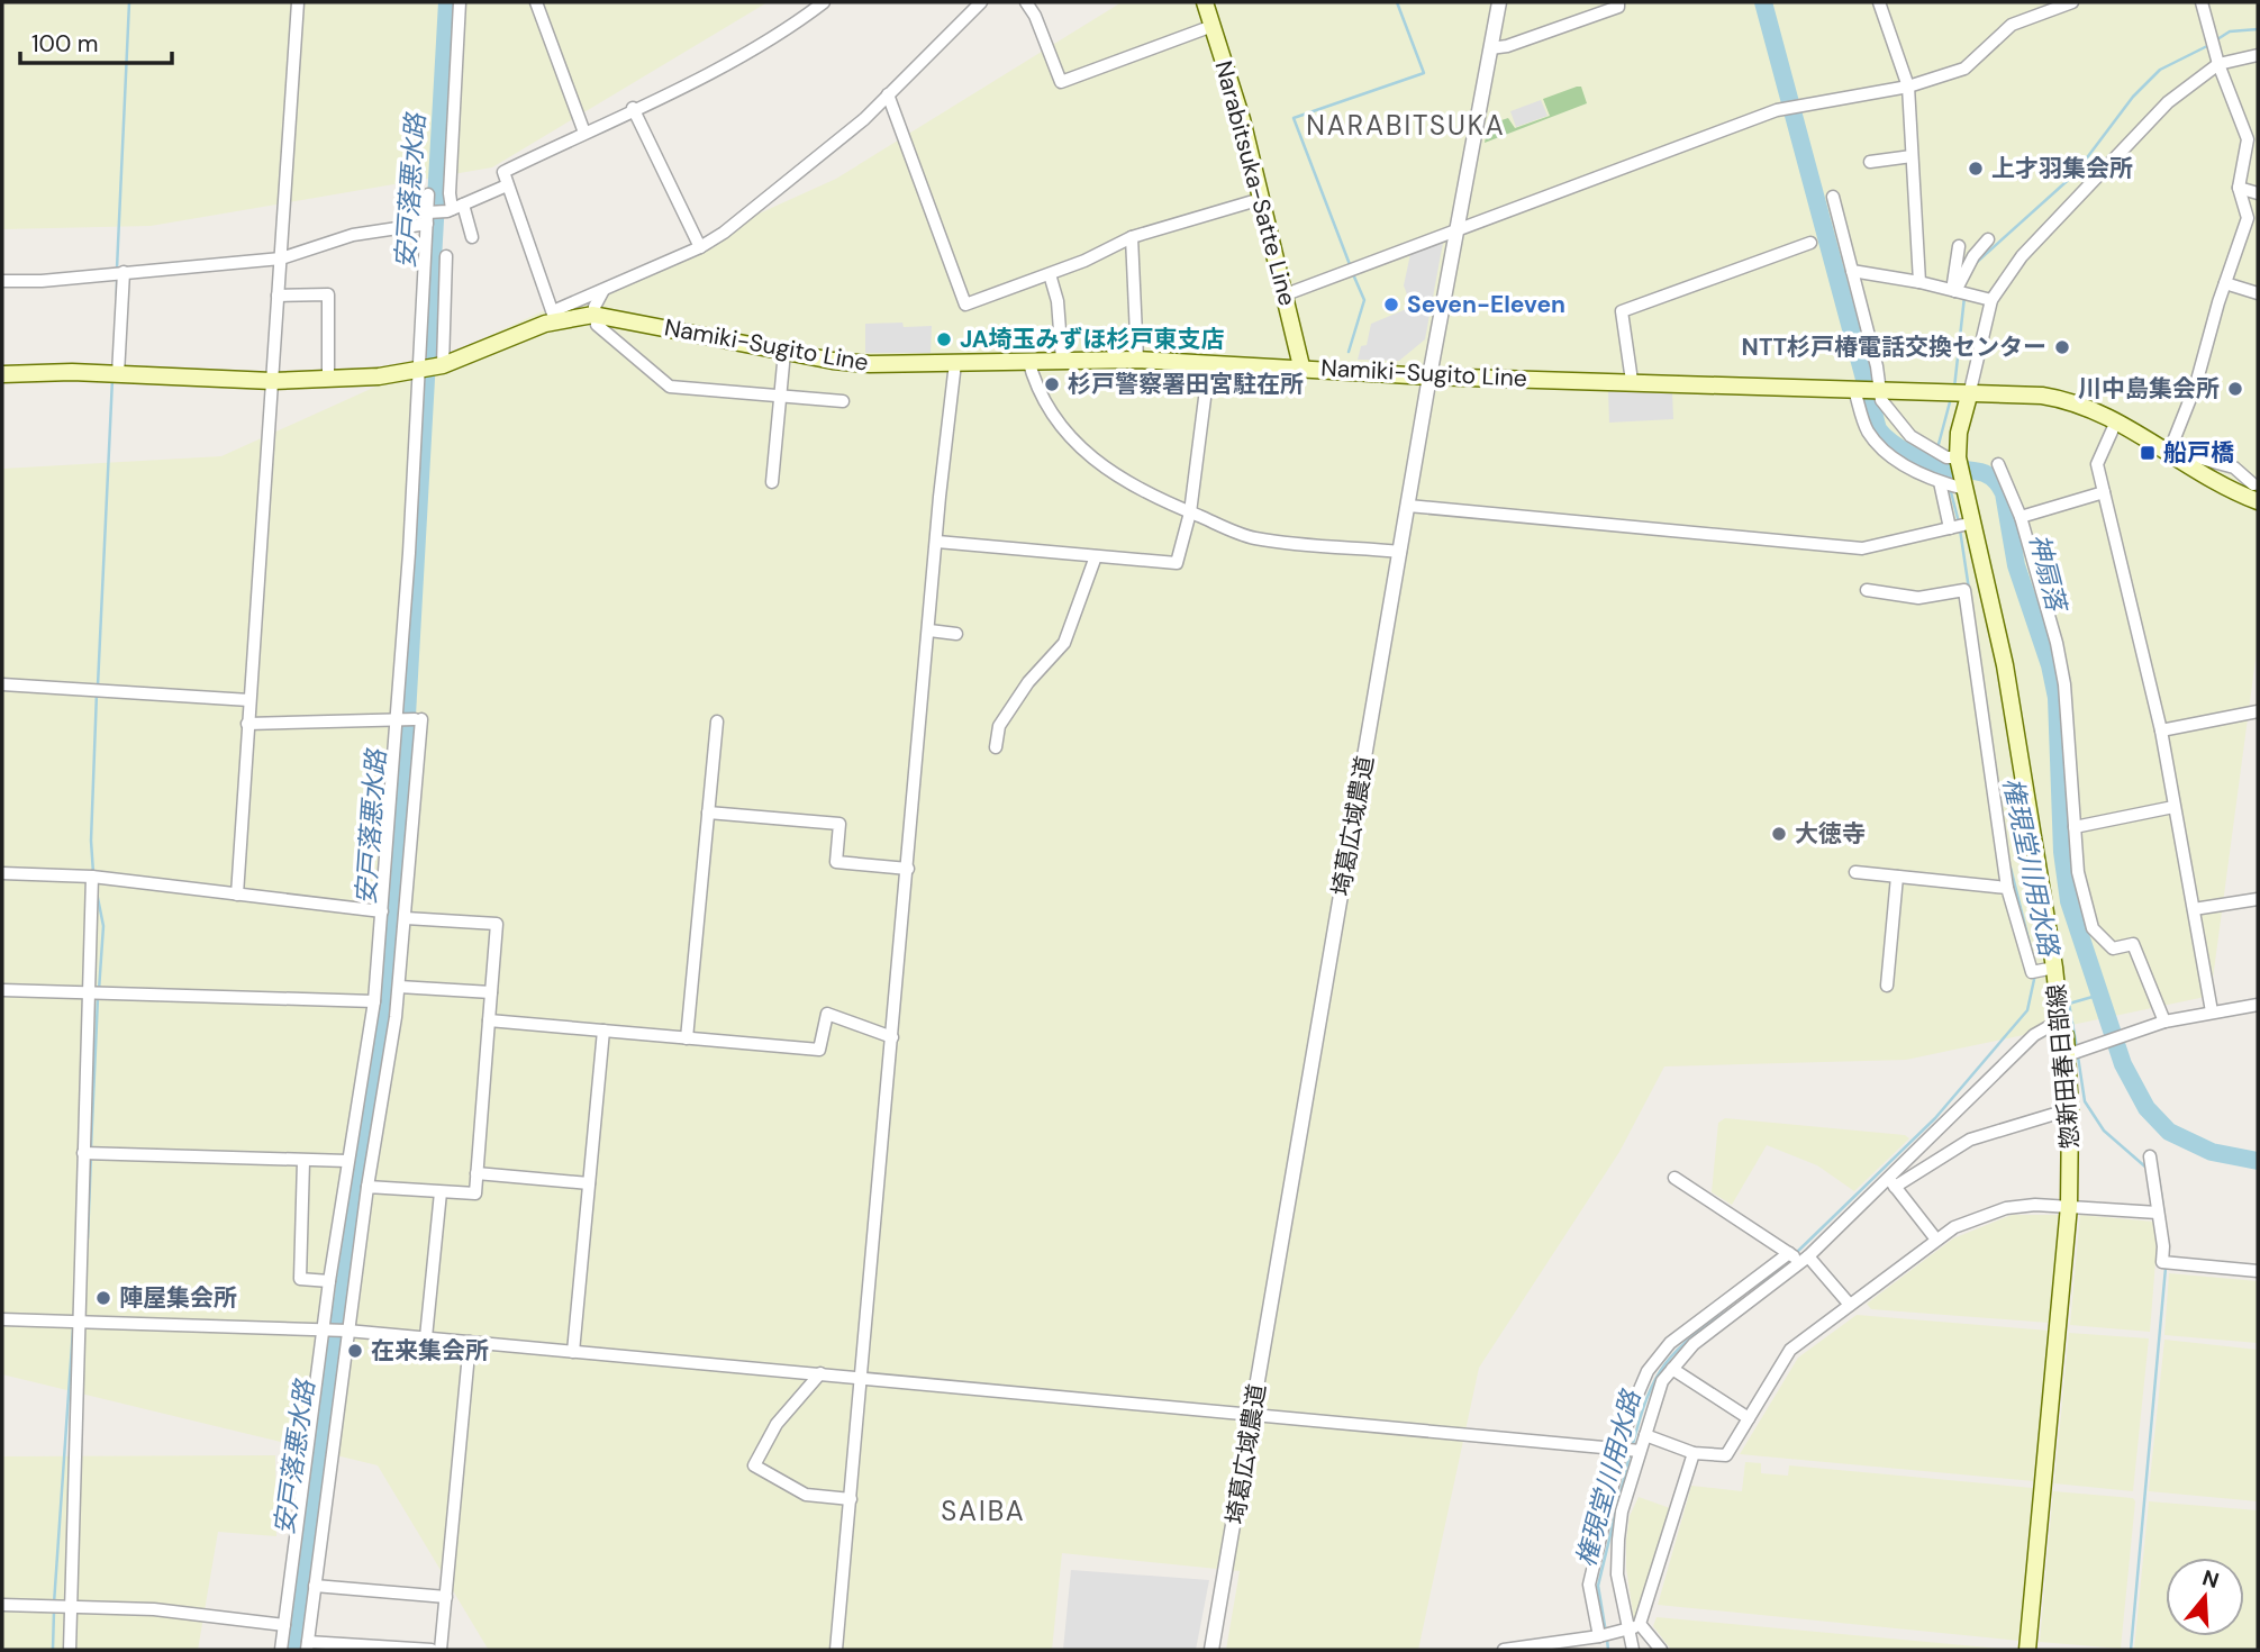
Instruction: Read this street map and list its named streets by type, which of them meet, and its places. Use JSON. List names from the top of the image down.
{
  "streets": {
    "main road": ["Narabitsuka-Satte Line", "Namiki-Sugito Line", "惣新田春日部線"],
    "street": ["埼葛広域農道"]
  },
  "crossings": [
    ["Narabitsuka-Satte Line", "Namiki-Sugito Line"],
    ["Namiki-Sugito Line", "埼葛広域農道"]
  ],
  "districts": ["NARABITSUKA", "SAIBA"],
  "water": ["安戸落悪水路", "神扇落", "権現堂川用水路"],
  "places": {
    "other": [
      "上才羽集会所",
      "Seven-Eleven",
      "JA埼玉みずほ杉戸東支店",
      "NTT杉戸椿電話交換センター",
      "杉戸警察署田宮駐在所",
      "川中島集会所",
      "大徳寺",
      "陣屋集会所",
      "在来集会所"
    ],
    "transit": ["船戸橋"]
  },
  "scale_bar": "100 m",
  "north": "top"
}
